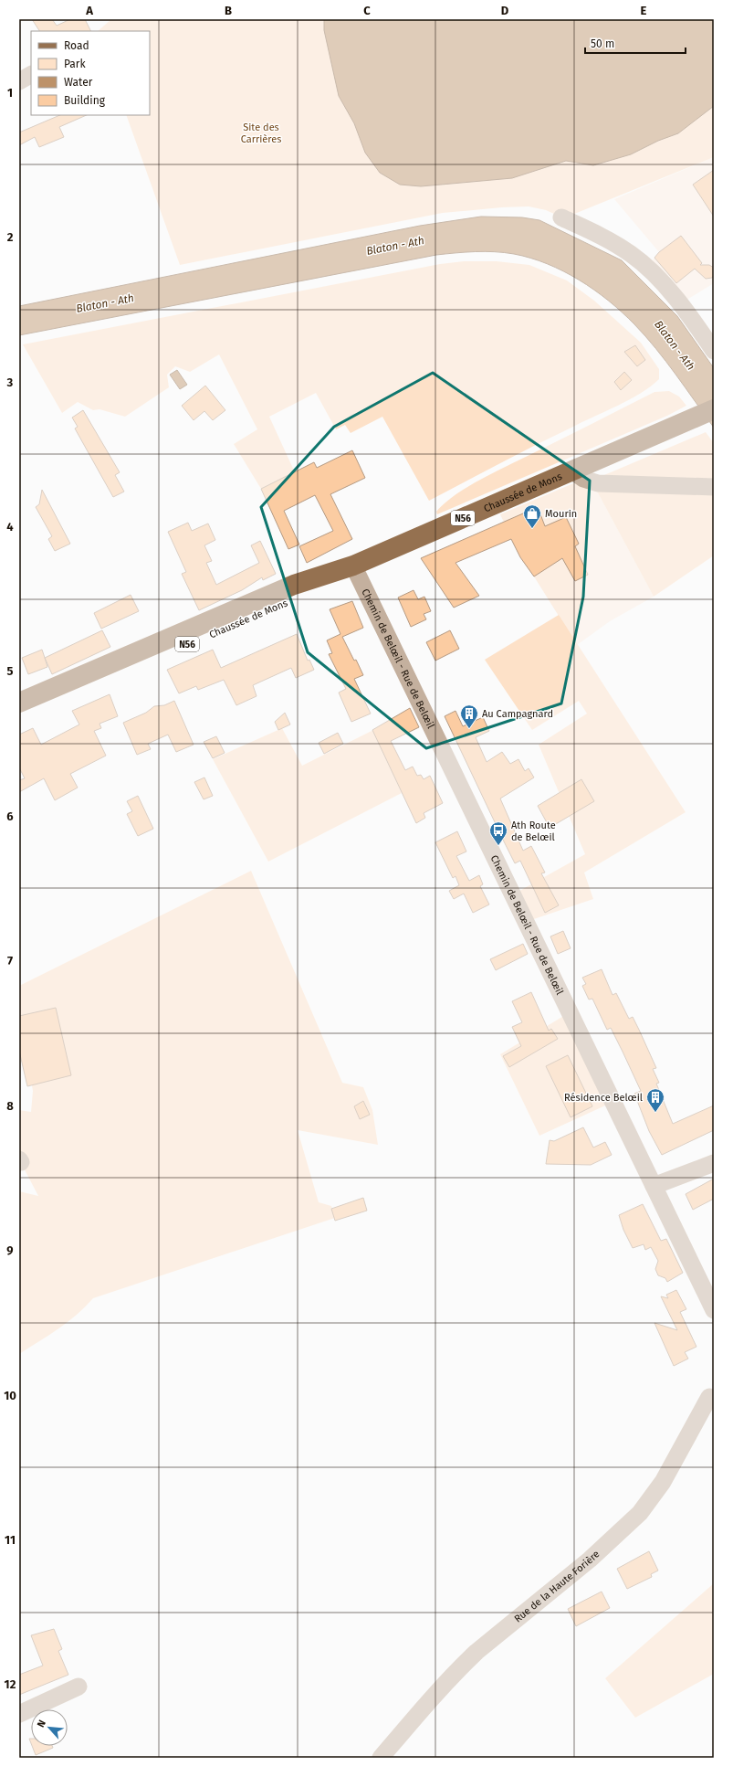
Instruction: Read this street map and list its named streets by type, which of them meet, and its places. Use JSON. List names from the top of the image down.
{
  "streets": {
    "main road": ["Chaussée de Mons", "N56"],
    "street": ["Chemin de Belœil - Rue de Belœil", "Rue de la Haute Forière"]
  },
  "crossings": [
    ["Chaussée de Mons", "Chemin de Belœil - Rue de Belœil"]
  ],
  "water": ["Blaton - Ath"],
  "parks": ["Site des Carrières"],
  "places": {
    "shop": ["Mourin"],
    "building": ["Au Campagnard", "Résidence Belœil"],
    "bus stop": ["Ath Route de Belœil"]
  },
  "legend": [
    "Road",
    "Park",
    "Water",
    "Building"
  ],
  "scale_bar": "50 m",
  "north": "top left",
  "grid": {
    "columns": [
      "A",
      "B",
      "C",
      "D",
      "E"
    ],
    "rows": [
      "1",
      "2",
      "3",
      "4",
      "5",
      "6",
      "7",
      "8",
      "9",
      "10",
      "11",
      "12"
    ]
  }
}
